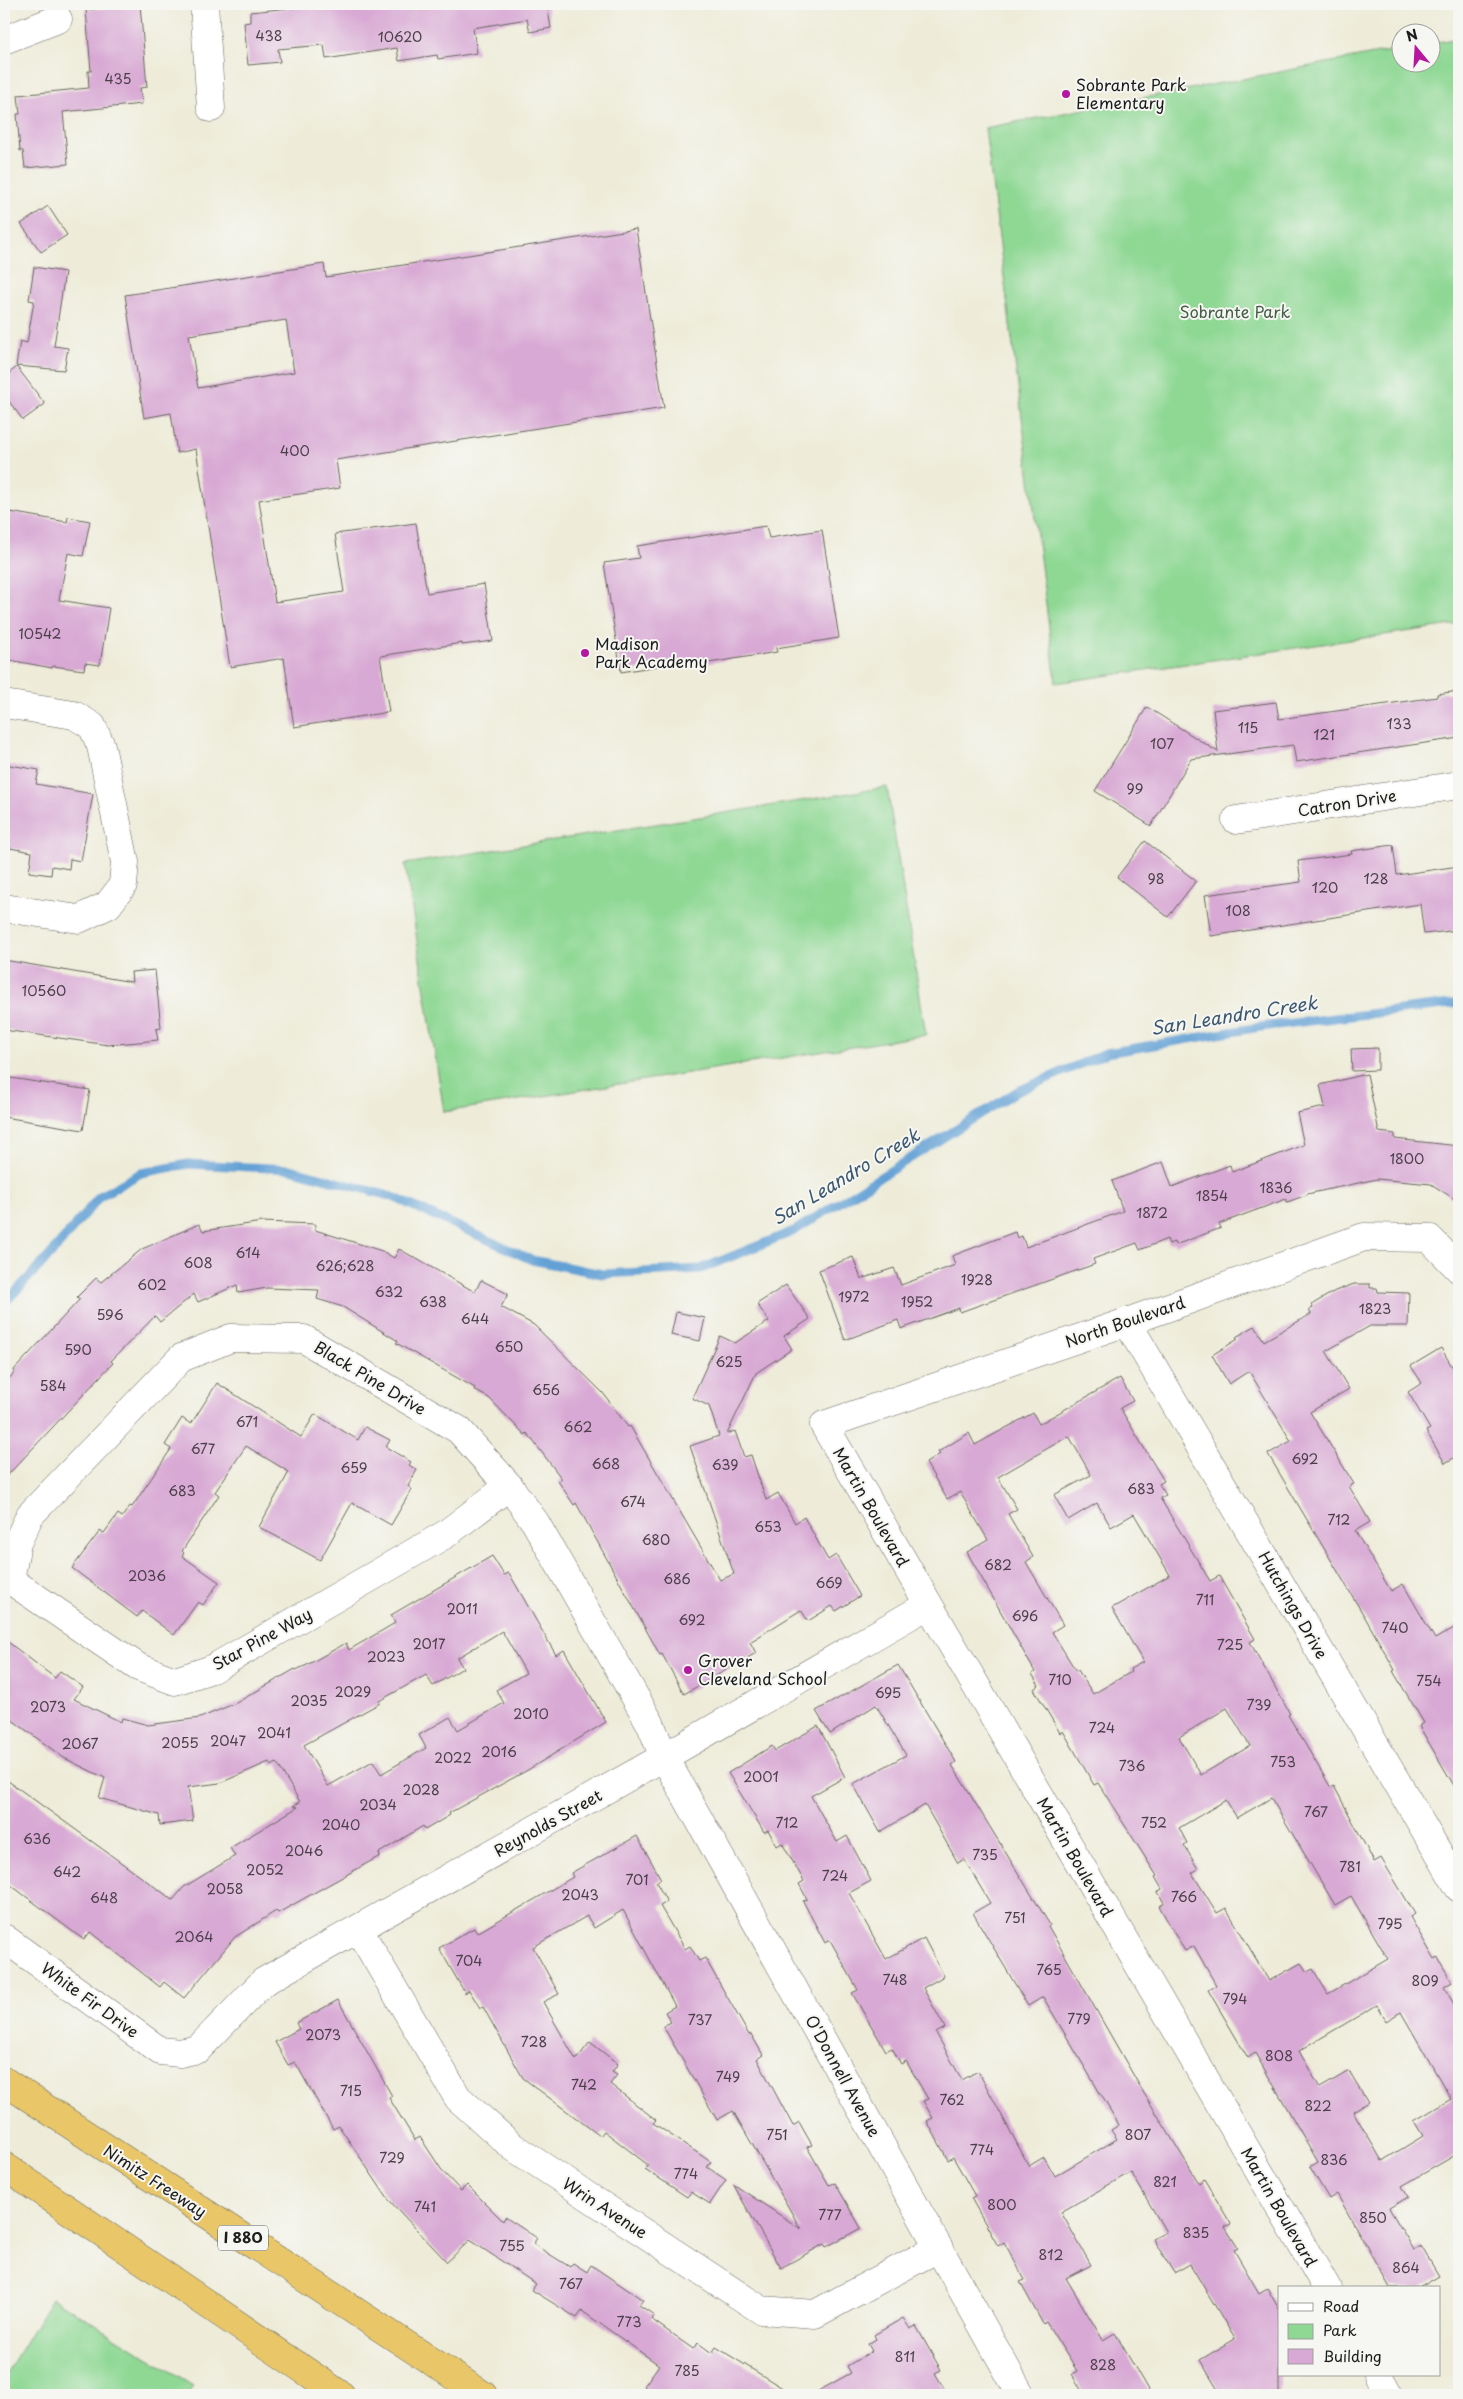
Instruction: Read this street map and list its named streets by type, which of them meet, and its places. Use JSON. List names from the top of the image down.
{
  "streets": {
    "highway": ["Nimitz Freeway", "I 880"],
    "street": [
      "Catron Drive",
      "North Boulevard",
      "Black Pine Drive",
      "Martin Boulevard",
      "Hutchings Drive",
      "Star Pine Way",
      "Reynolds Street",
      "White Fir Drive",
      "O'Donnell Avenue",
      "Wrin Avenue"
    ]
  },
  "crossings": [
    ["North Boulevard", "Martin Boulevard"],
    ["North Boulevard", "Hutchings Drive"],
    ["Black Pine Drive", "Star Pine Way"],
    ["Black Pine Drive", "Reynolds Street"],
    ["Black Pine Drive", "O'Donnell Avenue"],
    ["Martin Boulevard", "Reynolds Street"],
    ["Reynolds Street", "White Fir Drive"],
    ["Reynolds Street", "O'Donnell Avenue"],
    ["Reynolds Street", "Wrin Avenue"],
    ["O'Donnell Avenue", "Wrin Avenue"]
  ],
  "water": ["San Leandro Creek"],
  "parks": ["Sobrante Park"],
  "places": ["Sobrante Park Elementary", "Madison Park Academy", "Grover Cleveland School"],
  "house_numbers": [
    "438",
    "10620",
    "435",
    "400",
    "10542",
    "133",
    "115",
    "121",
    "107",
    "99",
    "98",
    "128",
    "120",
    "108",
    "10560",
    "1800",
    "1836",
    "1854",
    "1872",
    "614",
    "608",
    "626;628",
    "1928",
    "602",
    "632",
    "1972",
    "638",
    "1952",
    "1823",
    "596",
    "644",
    "650",
    "590",
    "625",
    "584",
    "656",
    "671",
    "662",
    "677",
    "692",
    "668",
    "639",
    "659",
    "683",
    "683",
    "674",
    "712",
    "653",
    "680",
    "682",
    "2036",
    "686",
    "669",
    "711",
    "2011",
    "696",
    "692",
    "740",
    "2017",
    "725",
    "2023",
    "710",
    "754",
    "2029",
    "695",
    "2035",
    "739",
    "2073",
    "2010",
    "724",
    "2041",
    "2047",
    "2055",
    "2067",
    "2016",
    "2022",
    "753",
    "736",
    "2001",
    "2028",
    "2034",
    "767",
    "712",
    "752",
    "2040",
    "636",
    "2046",
    "735",
    "781",
    "2052",
    "642",
    "724",
    "701",
    "2058",
    "2043",
    "766",
    "648",
    "751",
    "795",
    "2064",
    "704",
    "765",
    "748",
    "809",
    "794",
    "779",
    "737",
    "2073",
    "728",
    "808",
    "749",
    "742",
    "715",
    "762",
    "822",
    "751",
    "807",
    "774",
    "729",
    "836",
    "774",
    "821",
    "800",
    "741",
    "777",
    "850",
    "835",
    "755",
    "812",
    "864",
    "767",
    "773",
    "811",
    "828",
    "785"
  ],
  "legend": ["Road", "Park", "Building"],
  "north": "top"
}
